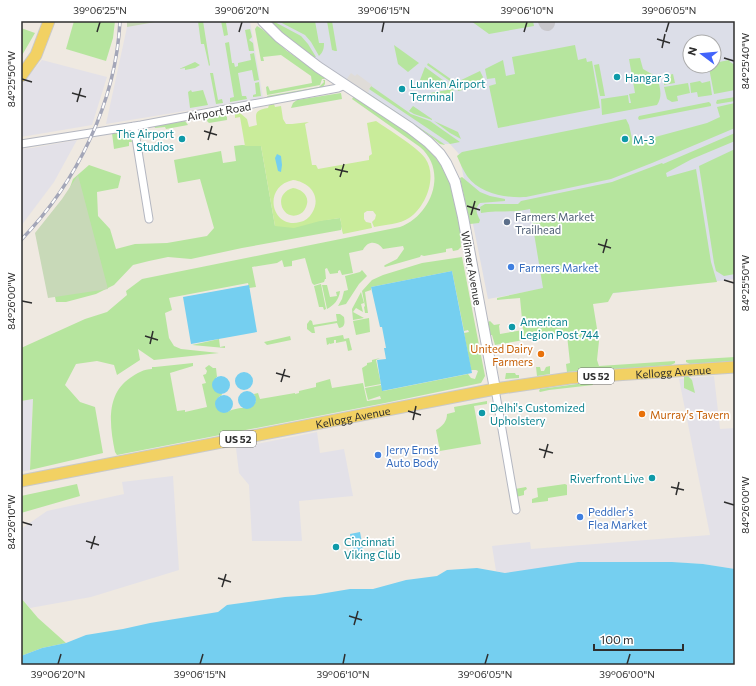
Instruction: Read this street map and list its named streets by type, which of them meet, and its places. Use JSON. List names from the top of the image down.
{
  "streets": {
    "main road": ["Kellogg Avenue", "US 52"],
    "street": ["Airport Road", "Wilmer Avenue"]
  },
  "crossings": [
    ["Airport Road", "Wilmer Avenue"],
    ["Wilmer Avenue", "Kellogg Avenue"]
  ],
  "places": [
    "Hangar 3",
    "Lunken Airport Terminal",
    "The Airport Studios",
    "M-3",
    "Farmers Market Trailhead",
    "Farmers Market",
    "American Legion Post 744",
    "United Dairy Farmers",
    "Delhi's Customized Upholstery",
    "Murray's Tavern",
    "Jerry Ernst Auto Body",
    "Riverfront Live",
    "Peddler's Flea Market",
    "Cincinnati Viking Club"
  ],
  "scale_bar": "100 m",
  "north": "left",
  "coordinates": [
    "39°06'25\"N",
    "39°06'20\"N",
    "39°06'15\"N",
    "39°06'10\"N",
    "39°06'05\"N",
    "84°25'40\"W",
    "84°25'50\"W",
    "84°26'00\"W",
    "84°26'10\"W",
    "39°06'00\"N"
  ]
}
